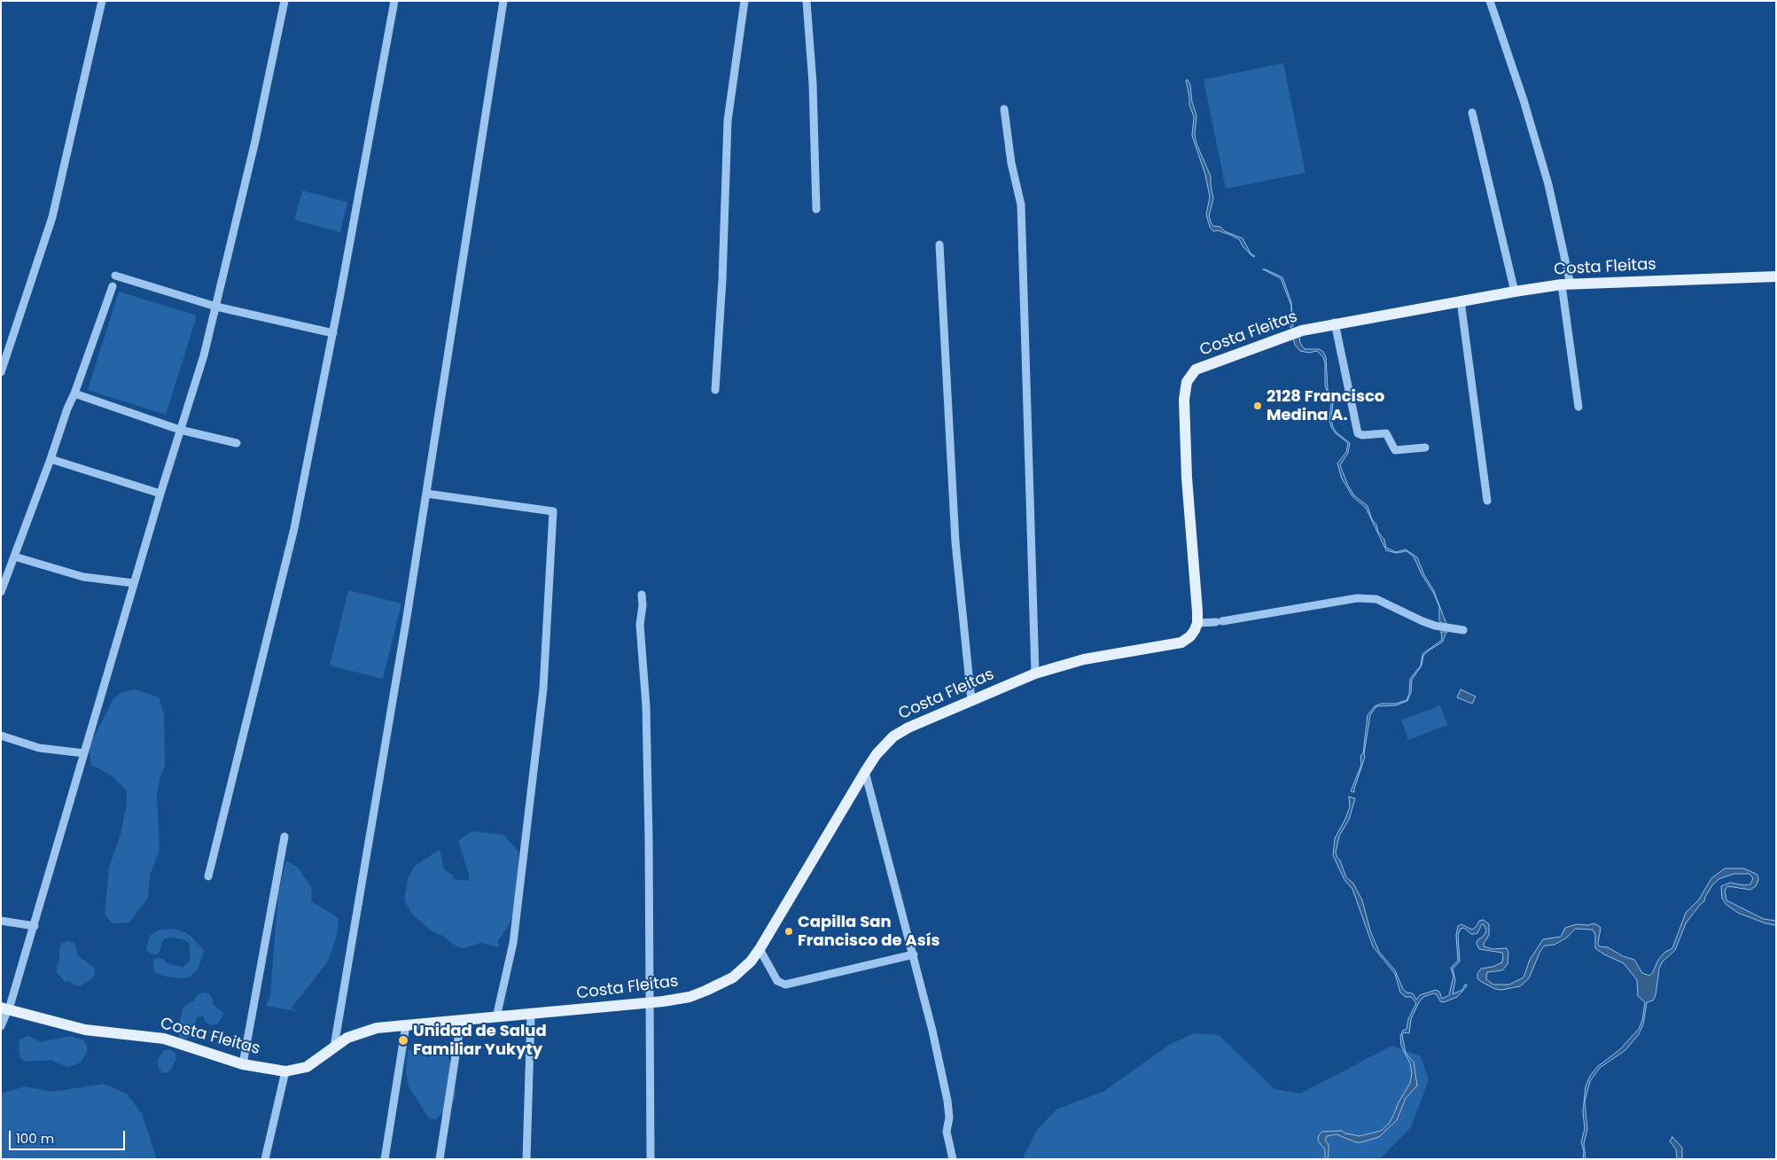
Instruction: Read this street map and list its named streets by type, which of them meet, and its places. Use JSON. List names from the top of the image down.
{
  "streets": {
    "main road": ["Costa Fleitas"]
  },
  "places": ["2128 Francisco Medina A.", "Capilla San Francisco de Asís", "Unidad de Salud Familiar Yukyty"],
  "scale_bar": "100 m"
}
